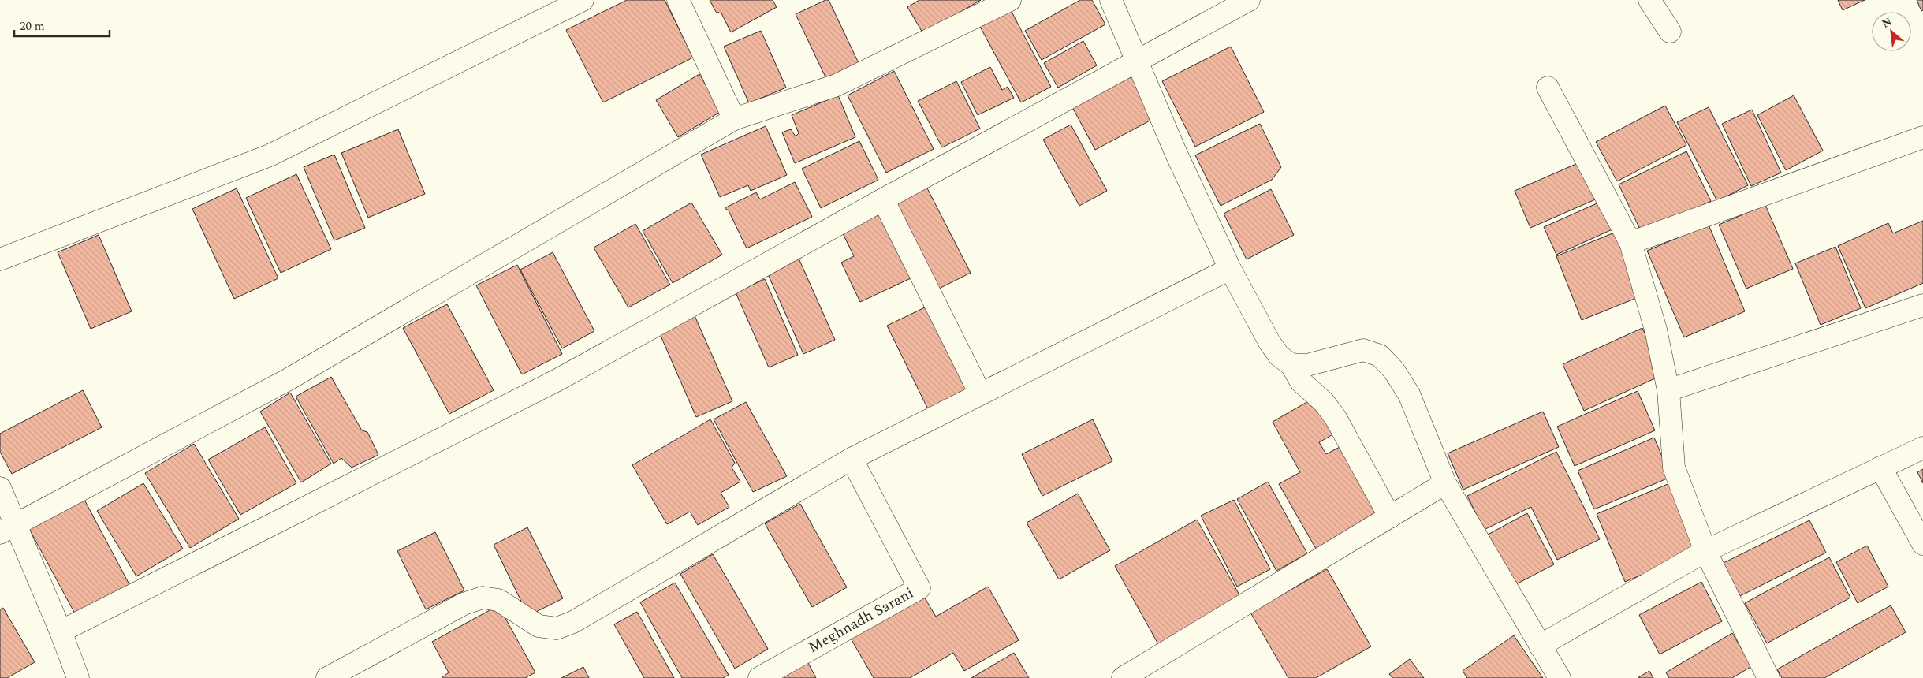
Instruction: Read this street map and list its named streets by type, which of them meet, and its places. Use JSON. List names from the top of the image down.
{
  "streets": {
    "street": ["Meghnadh Sarani"]
  },
  "scale_bar": "20 m",
  "north": "top left"
}
